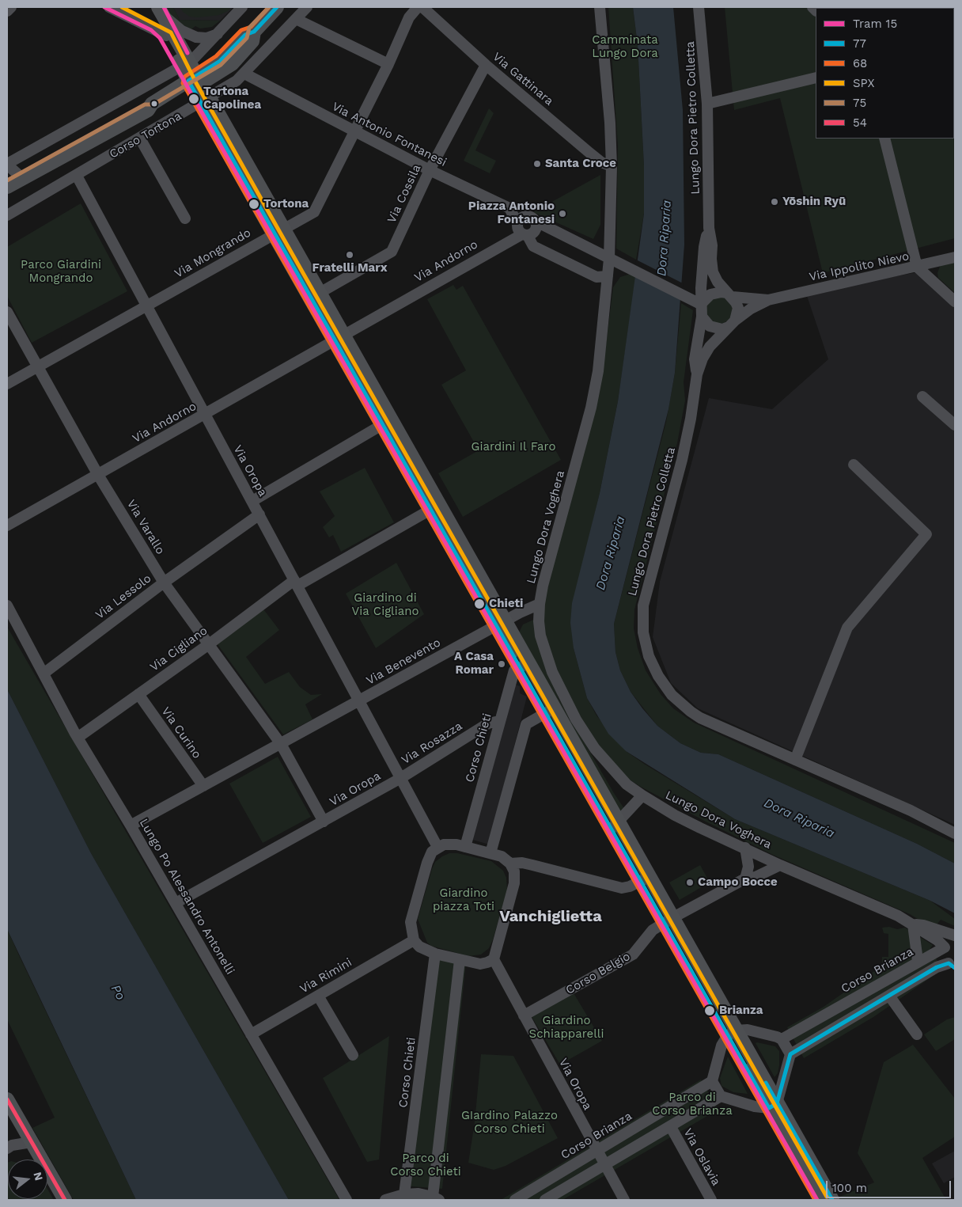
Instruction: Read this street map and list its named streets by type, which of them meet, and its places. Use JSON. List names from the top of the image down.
{
  "streets": {
    "main road": ["Corso Tortona"],
    "street": [
      "Via Gattinara",
      "Lungo Dora Pietro Colletta",
      "Via Antonio Fontanesi",
      "Via Cossila",
      "Via Mongrando",
      "Via Andorno",
      "Via Ippolito Nievo",
      "Via Oropa",
      "Via Varallo",
      "Lungo Dora Voghera",
      "Via Lessolo",
      "Via Cigliano",
      "Via Benevento",
      "Via Curino",
      "Via Rosazza",
      "Corso Chieti",
      "Lungo Po Alessandro Antonelli",
      "Corso Brianza",
      "Corso Belgio",
      "Via Rimini",
      "Via Oslavia"
    ]
  },
  "crossings": [
    ["Via Gattinara", "Via Cossila"],
    ["Via Gattinara", "Lungo Dora Voghera"],
    ["Lungo Dora Pietro Colletta", "Via Ippolito Nievo"],
    ["Via Antonio Fontanesi", "Corso Tortona"],
    ["Via Antonio Fontanesi", "Via Cossila"],
    ["Via Antonio Fontanesi", "Via Mongrando"],
    ["Via Antonio Fontanesi", "Via Andorno"],
    ["Corso Tortona", "Via Oropa"],
    ["Via Mongrando", "Via Oropa"],
    ["Via Mongrando", "Via Varallo"],
    ["Via Andorno", "Via Oropa"],
    ["Via Andorno", "Via Varallo"],
    ["Via Oropa", "Via Lessolo"],
    ["Via Oropa", "Via Cigliano"],
    ["Via Oropa", "Via Benevento"],
    ["Via Oropa", "Via Rosazza"],
    ["Via Oropa", "Corso Chieti"],
    ["Via Oropa", "Lungo Po Alessandro Antonelli"],
    ["Via Oropa", "Corso Brianza"],
    ["Via Oropa", "Corso Belgio"],
    ["Via Oropa", "Via Rimini"],
    ["Via Varallo", "Via Lessolo"],
    ["Via Varallo", "Via Cigliano"],
    ["Via Varallo", "Via Benevento"],
    ["Lungo Dora Voghera", "Via Benevento"],
    ["Lungo Dora Voghera", "Corso Brianza"],
    ["Lungo Dora Voghera", "Corso Belgio"],
    ["Via Lessolo", "Lungo Po Alessandro Antonelli"],
    ["Via Cigliano", "Via Curino"],
    ["Via Cigliano", "Lungo Po Alessandro Antonelli"],
    ["Via Benevento", "Via Curino"],
    ["Via Benevento", "Lungo Po Alessandro Antonelli"],
    ["Via Rosazza", "Corso Chieti"],
    ["Corso Chieti", "Via Rimini"],
    ["Lungo Po Alessandro Antonelli", "Via Rimini"]
  ],
  "districts": ["Vanchiglietta"],
  "water": ["Dora Riparia", "Po"],
  "parks": [
    "Camminata Lungo Dora",
    "Parco Giardini Mongrando",
    "Giardini Il Faro",
    "Giardino di Via Cigliano",
    "Giardino piazza Toti",
    "Giardino Schiapparelli",
    "Parco di Corso Brianza",
    "GIardino Palazzo Corso Chieti",
    "Parco di Corso Chieti"
  ],
  "places": [
    "Tortona Capolinea",
    "Santa Croce",
    "Yōshin Ryū",
    "Tortona",
    "Piazza Antonio Fontanesi",
    "Fratelli Marx",
    "Chieti",
    "A Casa Romar",
    "Campo Bocce",
    "Brianza"
  ],
  "lines": [
    "tram line 15",
    "transit line 77",
    "transit line 68",
    "transit line SPX",
    "transit line 75",
    "transit line 54"
  ],
  "legend": [
    "Tram 15",
    "77",
    "68",
    "SPX",
    "75",
    "54"
  ],
  "scale_bar": "100 m",
  "north": "right"
}
